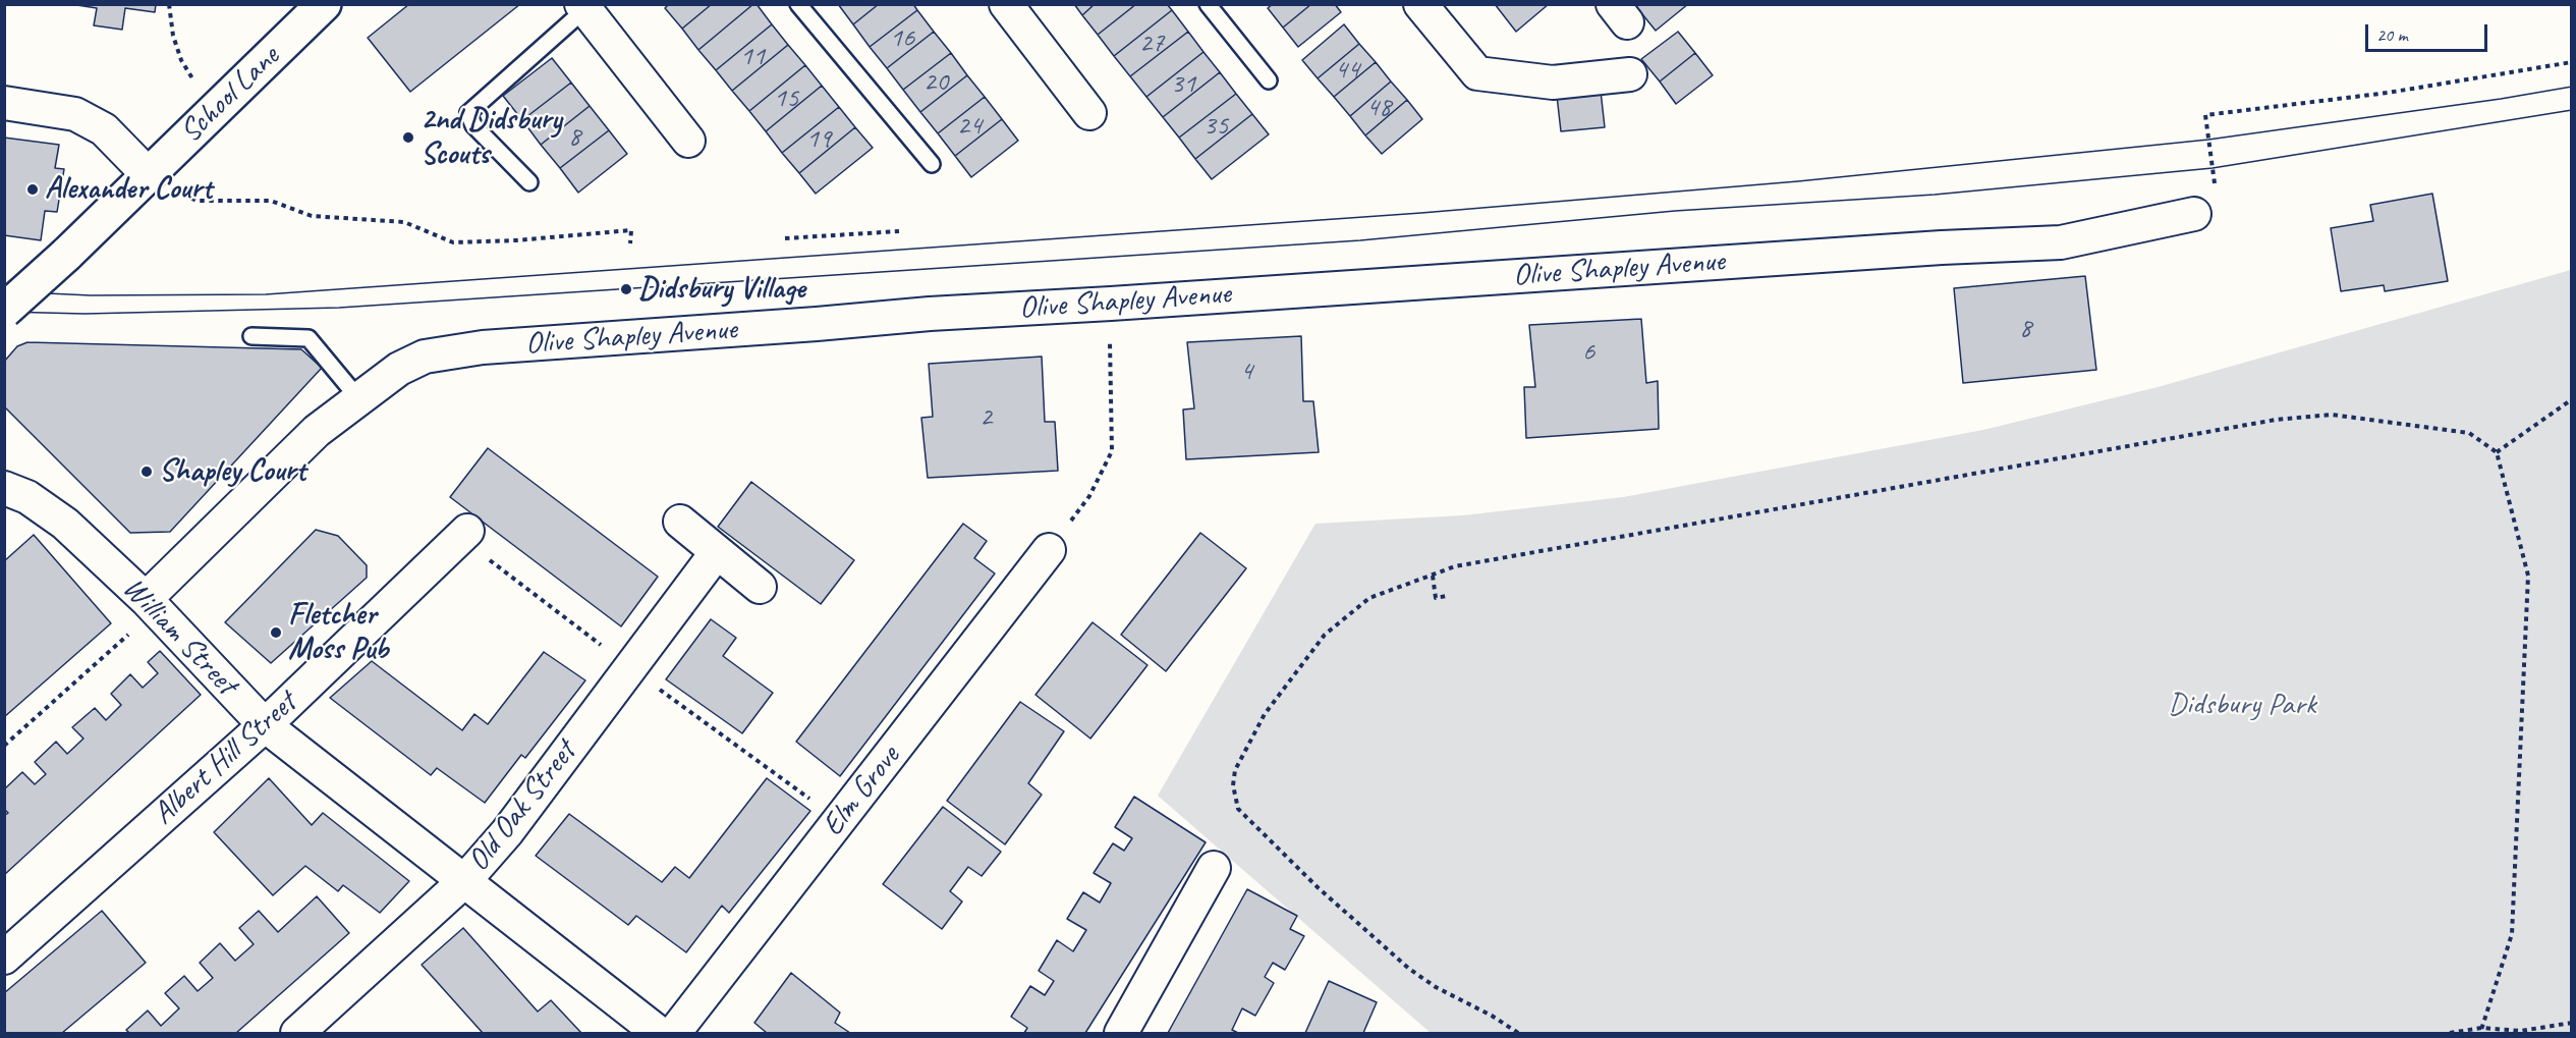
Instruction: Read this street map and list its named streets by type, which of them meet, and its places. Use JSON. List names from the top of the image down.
{
  "streets": {
    "street": [
      "School Lane",
      "Olive Shapley Avenue",
      "William Street",
      "Albert Hill Street",
      "Elm Grove",
      "Old Oak Street"
    ]
  },
  "crossings": [
    ["Olive Shapley Avenue", "William Street"],
    ["William Street", "Albert Hill Street"],
    ["William Street", "Old Oak Street"]
  ],
  "parks": ["Didsbury Park"],
  "places": [
    "2nd Didsbury Scouts",
    "Alexander Court",
    "Didsbury Village",
    "Shapley Court",
    "Fletcher Moss Pub"
  ],
  "house_numbers": [
    "16",
    "27",
    "11",
    "44",
    "20",
    "31",
    "15",
    "48",
    "24",
    "35",
    "8",
    "19",
    "8",
    "6",
    "4",
    "2"
  ],
  "scale_bar": "20 m"
}
